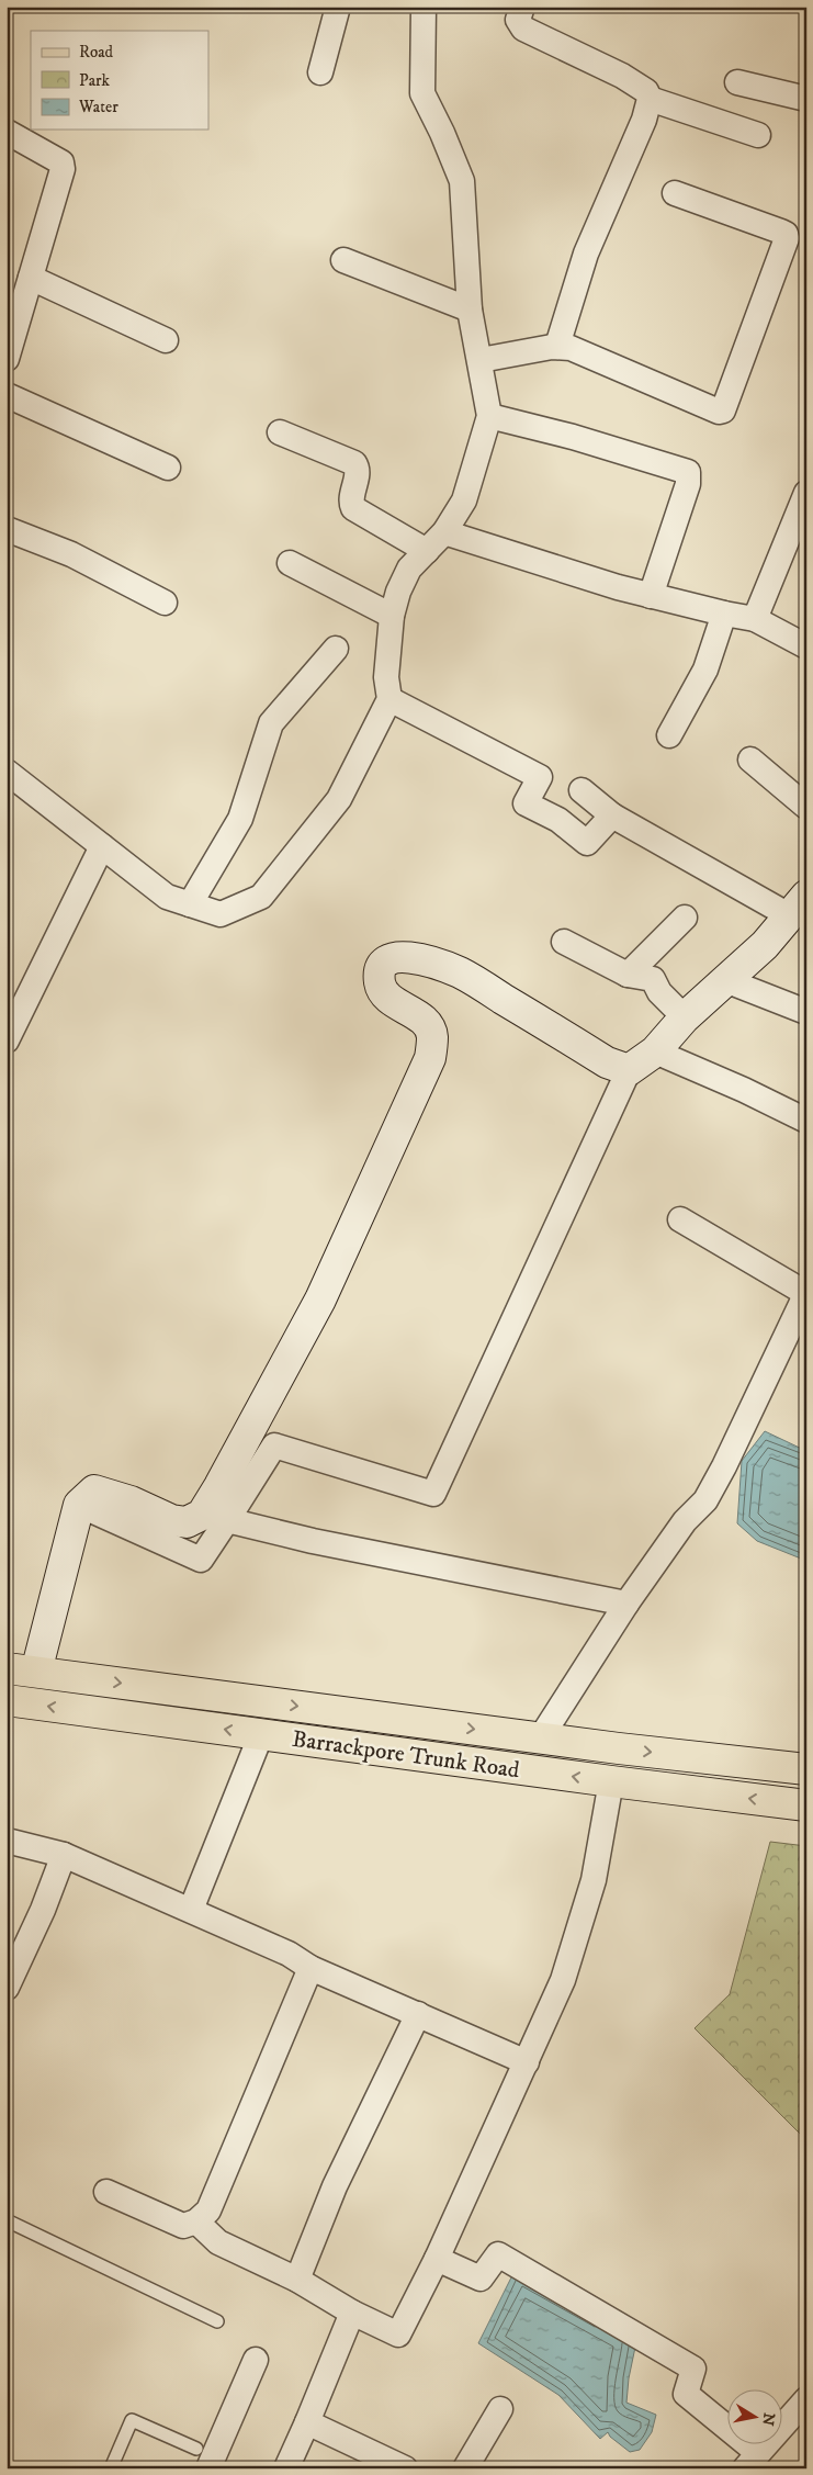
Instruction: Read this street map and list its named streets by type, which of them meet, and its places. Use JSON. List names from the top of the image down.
{
  "streets": {
    "main road": ["Barrackpore Trunk Road"]
  },
  "legend": ["Road", "Park", "Water"],
  "north": "right"
}
